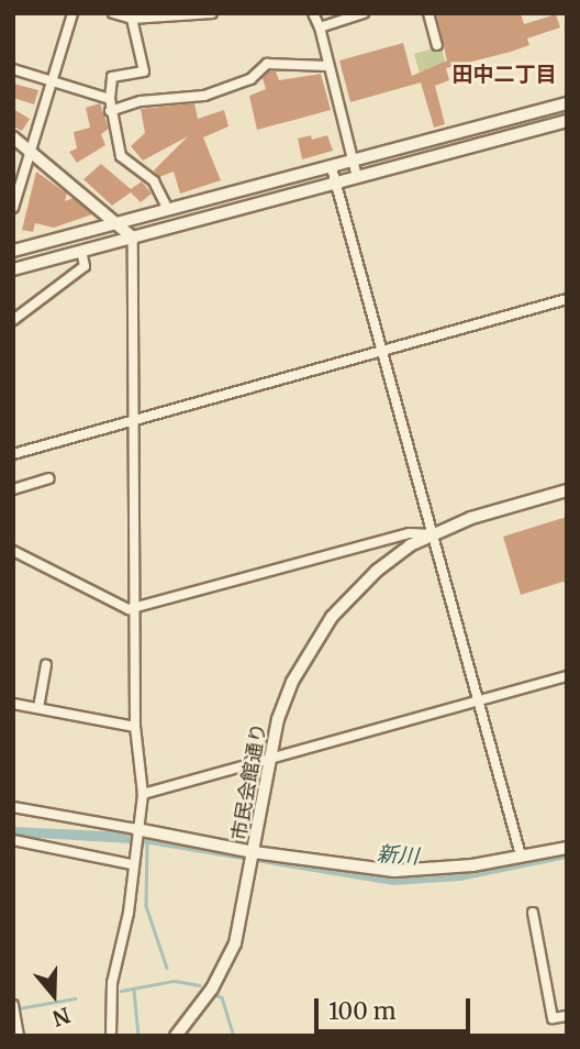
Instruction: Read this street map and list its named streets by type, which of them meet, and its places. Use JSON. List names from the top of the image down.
{
  "streets": {
    "street": ["市民会館通り"]
  },
  "districts": ["田中二丁目"],
  "water": ["新川"],
  "scale_bar": "100 m",
  "north": "bottom"
}
